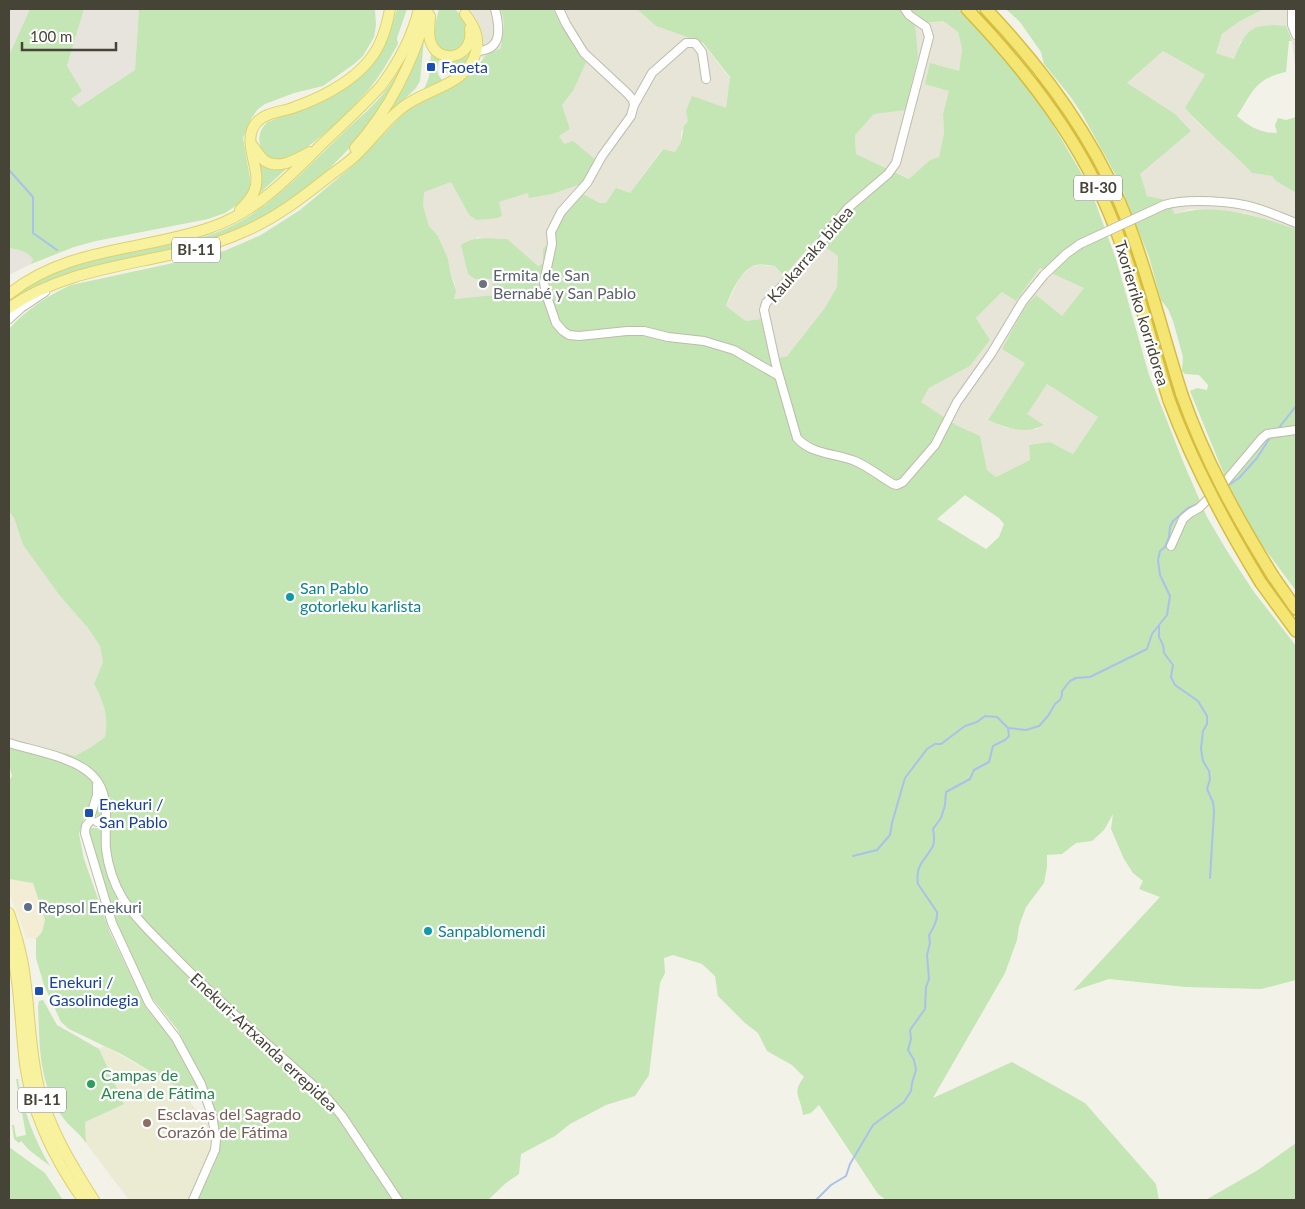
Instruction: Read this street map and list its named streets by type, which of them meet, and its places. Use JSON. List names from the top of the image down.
{
  "streets": {
    "highway": ["BI-30", "Txorierriko korridorea"],
    "main road": ["BI-11"],
    "street": ["Kaukarraka bidea", "Enekuri-Artxanda errepidea"]
  },
  "places": {
    "transit": ["Faoeta", "Enekuri / San Pablo", "Enekuri / Gasolindegia"],
    "other": [
      "Ermita de San Bernabé y San Pablo",
      "San Pablo gotorleku karlista",
      "Repsol Enekuri",
      "Sanpablomendi",
      "Campas de Arena de Fátima",
      "Esclavas del Sagrado Corazón de Fátima"
    ]
  },
  "scale_bar": "100 m"
}
